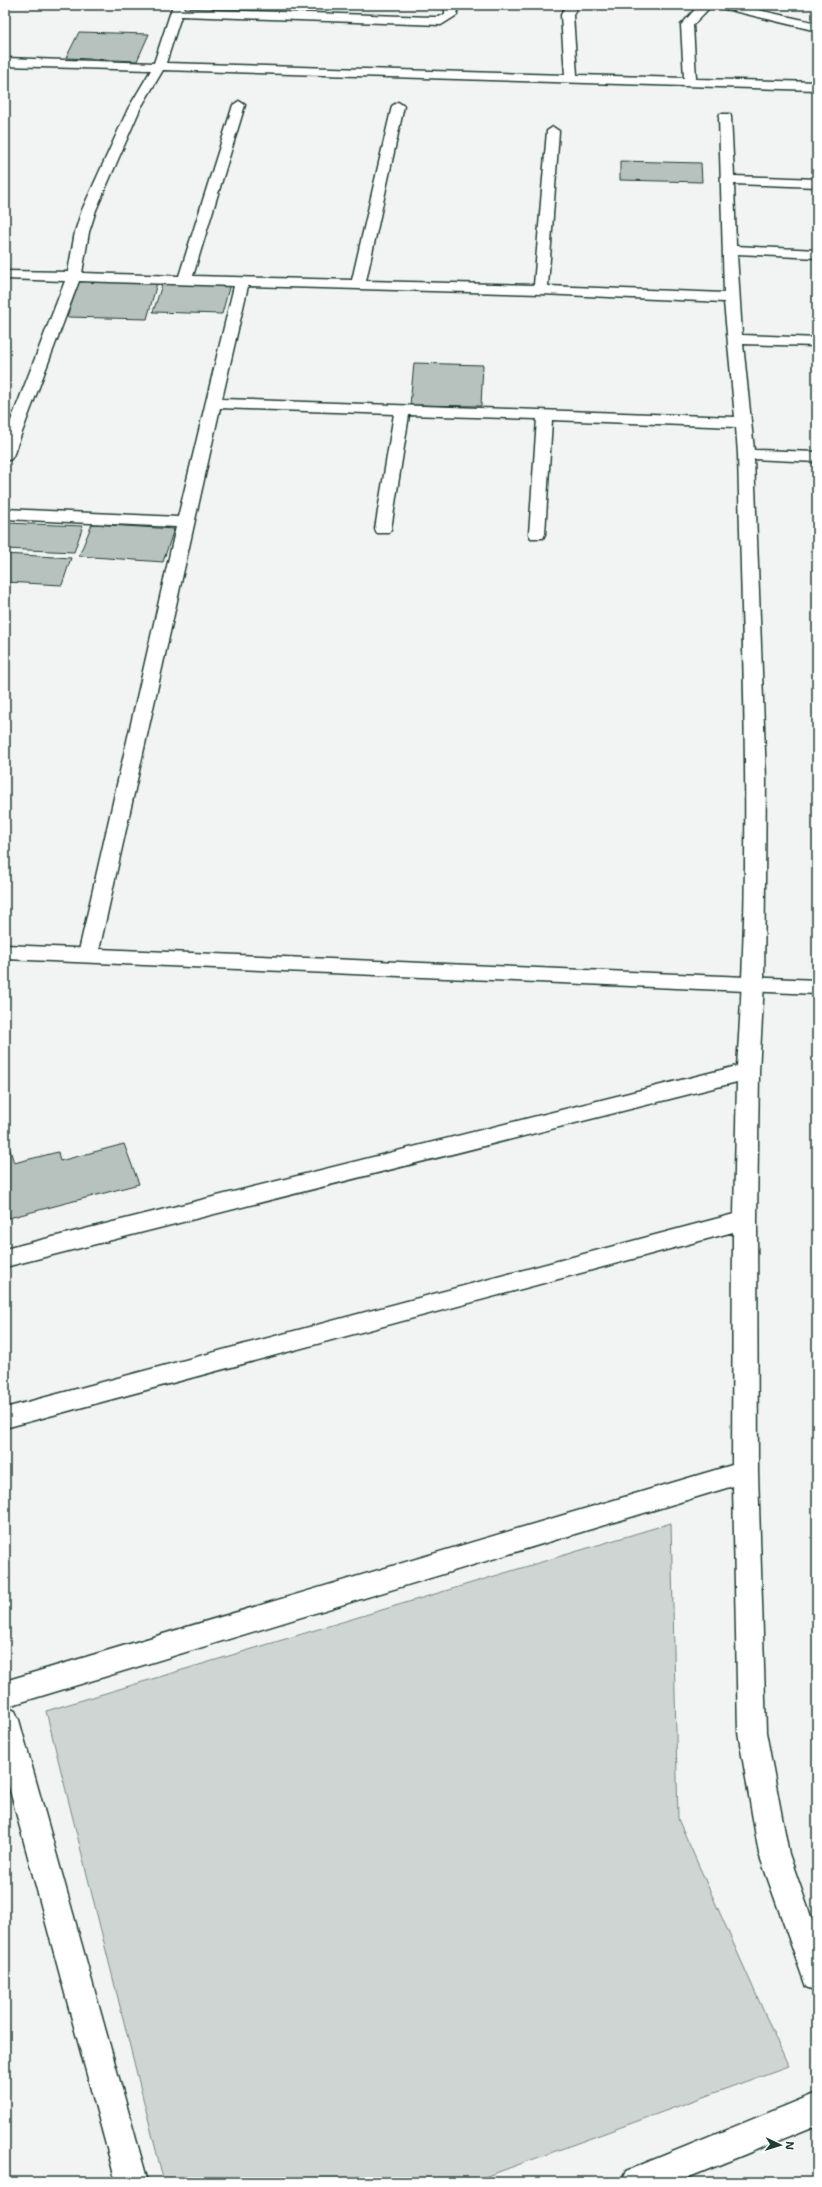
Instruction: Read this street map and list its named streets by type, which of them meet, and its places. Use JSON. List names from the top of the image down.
{
  "north": "right"
}
